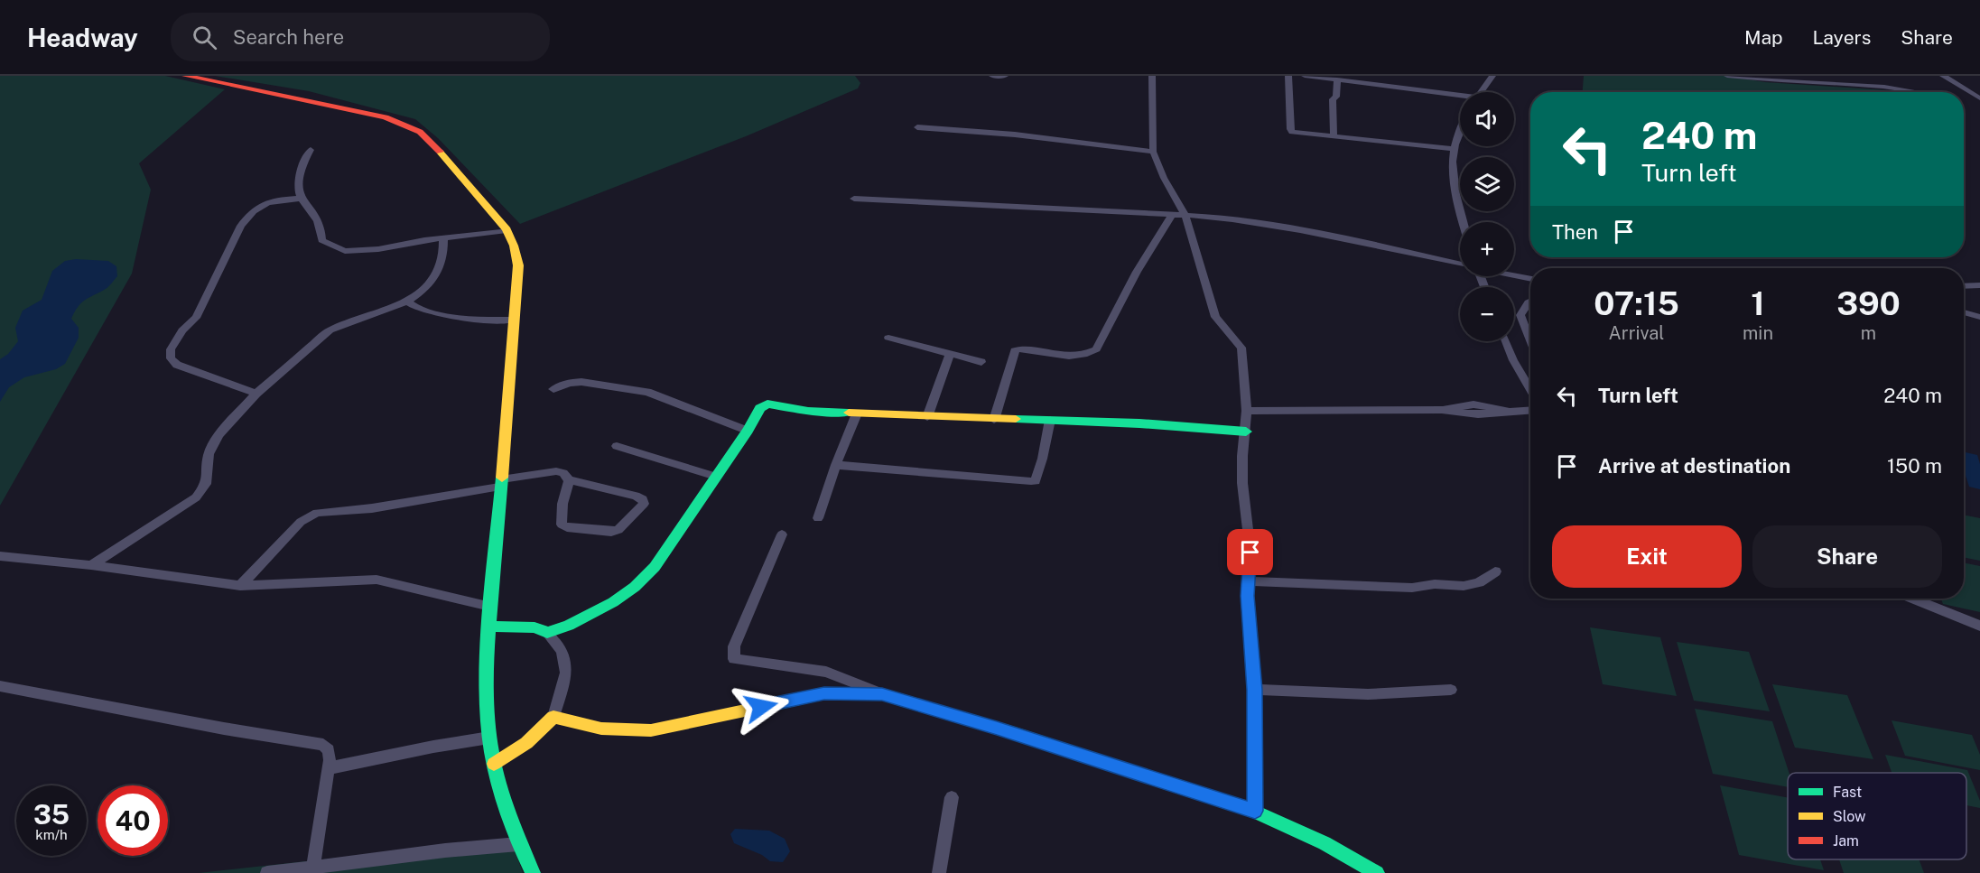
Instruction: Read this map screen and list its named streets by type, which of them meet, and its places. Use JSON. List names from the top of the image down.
{
  "legend": ["Fast", "Slow", "Jam"],
  "page": {
    "header": "Headway",
    "search": "Search here",
    "nav": ["Map", "Layers", "Share"],
    "map_buttons": ["+", "−"],
    "turn": ["240 m", "Turn left"],
    "then": "Then",
    "eta": [
      "07:15",
      "Arrival",
      "1",
      "min",
      "390",
      "m"
    ],
    "list": [
      {
        "name": "Turn left",
        "value": "240 m"
      },
      {
        "name": "Arrive at destination",
        "value": "150 m"
      }
    ],
    "buttons": ["Exit", "Share"],
    "speed": "35 km/h",
    "limit": "40"
  }
}
